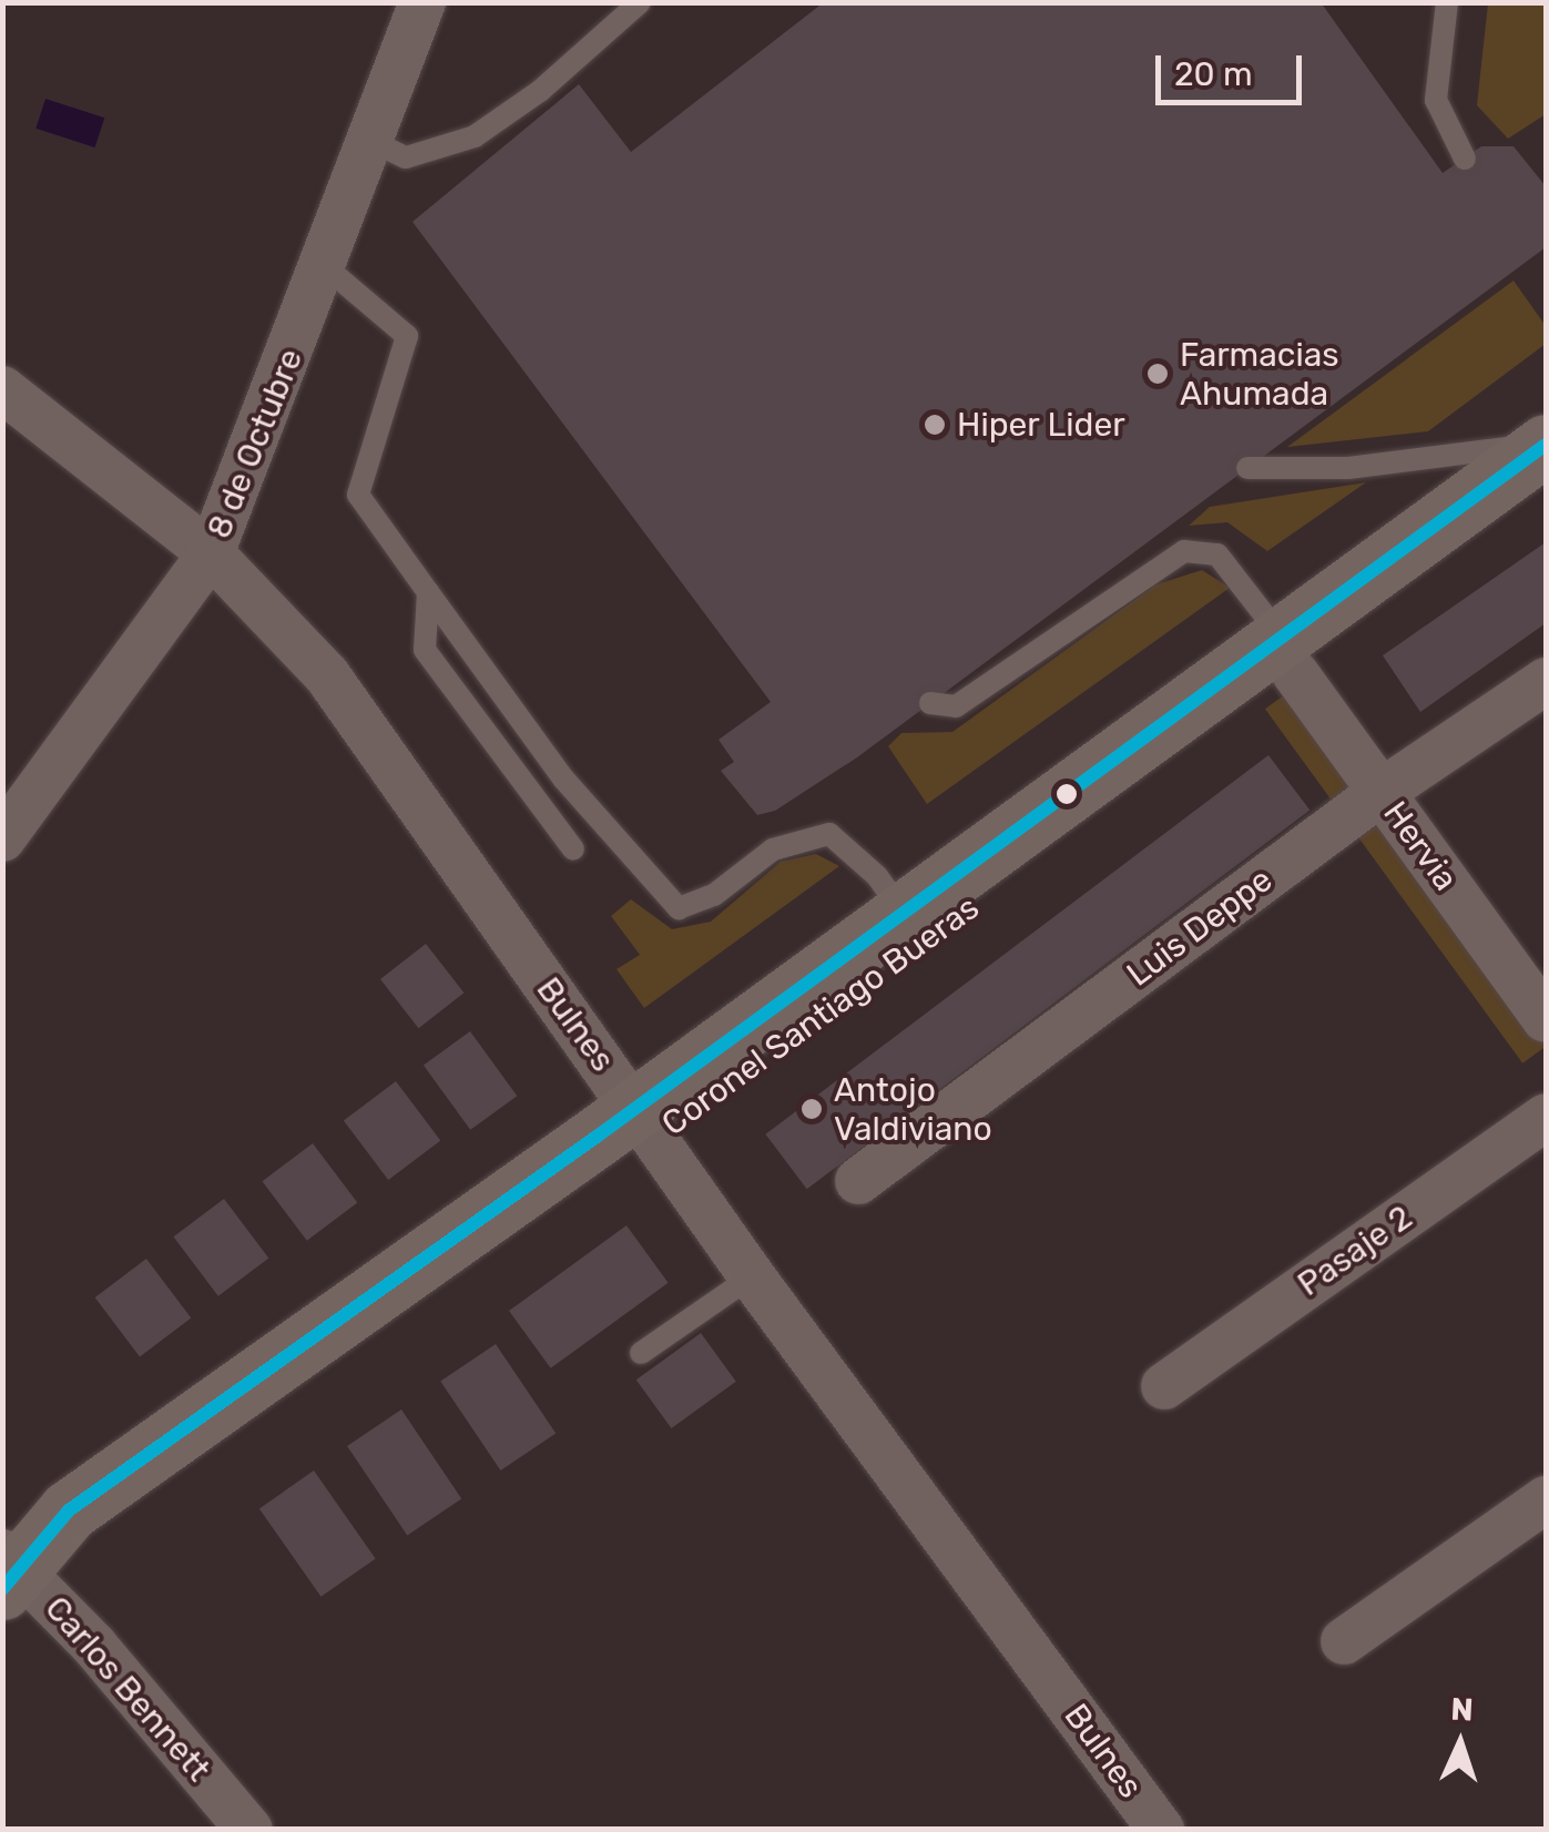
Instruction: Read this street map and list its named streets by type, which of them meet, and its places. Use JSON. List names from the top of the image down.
{
  "streets": {
    "main road": ["Coronel Santiago Bueras"],
    "street": [
      "8 de Octubre",
      "Hervia",
      "Luis Deppe",
      "Bulnes",
      "Pasaje 2",
      "Carlos Bennett"
    ]
  },
  "crossings": [
    ["8 de Octubre", "Bulnes"],
    ["Hervia", "Luis Deppe"],
    ["Hervia", "Coronel Santiago Bueras"],
    ["Coronel Santiago Bueras", "Bulnes"],
    ["Coronel Santiago Bueras", "Carlos Bennett"]
  ],
  "places": ["Farmacias Ahumada", "Hiper Lider", "Antojo Valdiviano"],
  "scale_bar": "20 m",
  "north": "top"
}
